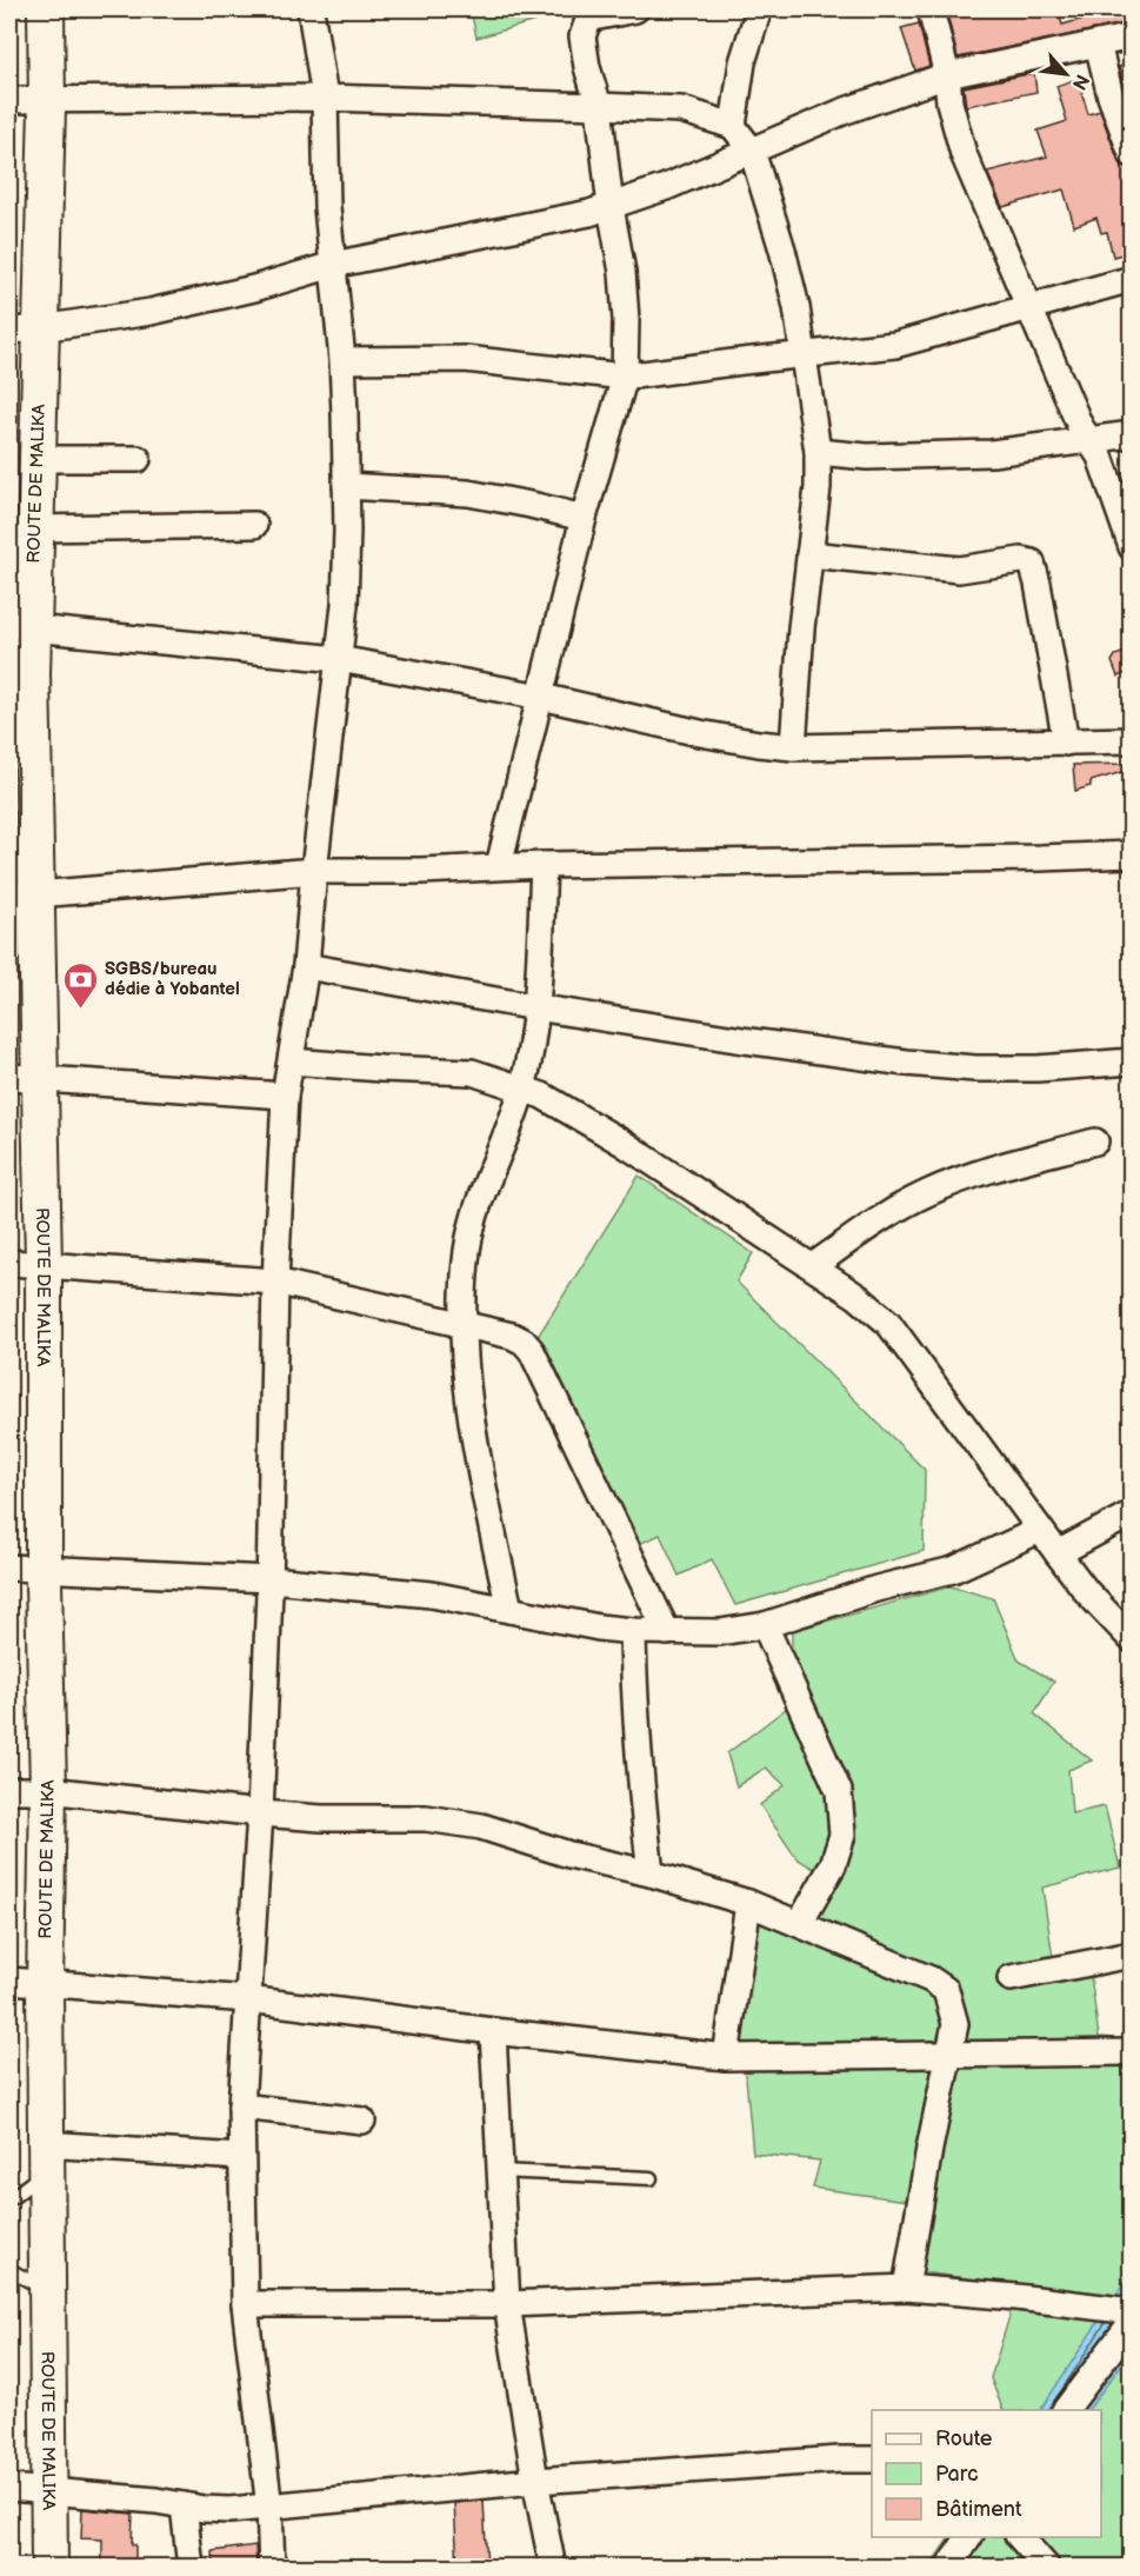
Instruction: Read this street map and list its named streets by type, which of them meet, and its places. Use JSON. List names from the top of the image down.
{
  "streets": {
    "main road": ["ROUTE DE MALIKA"]
  },
  "places": {
    "bank": ["SGBS/bureau dédie à Yobantel"]
  },
  "legend": ["Route", "Parc", "Bâtiment"],
  "north": "bottom right"
}
